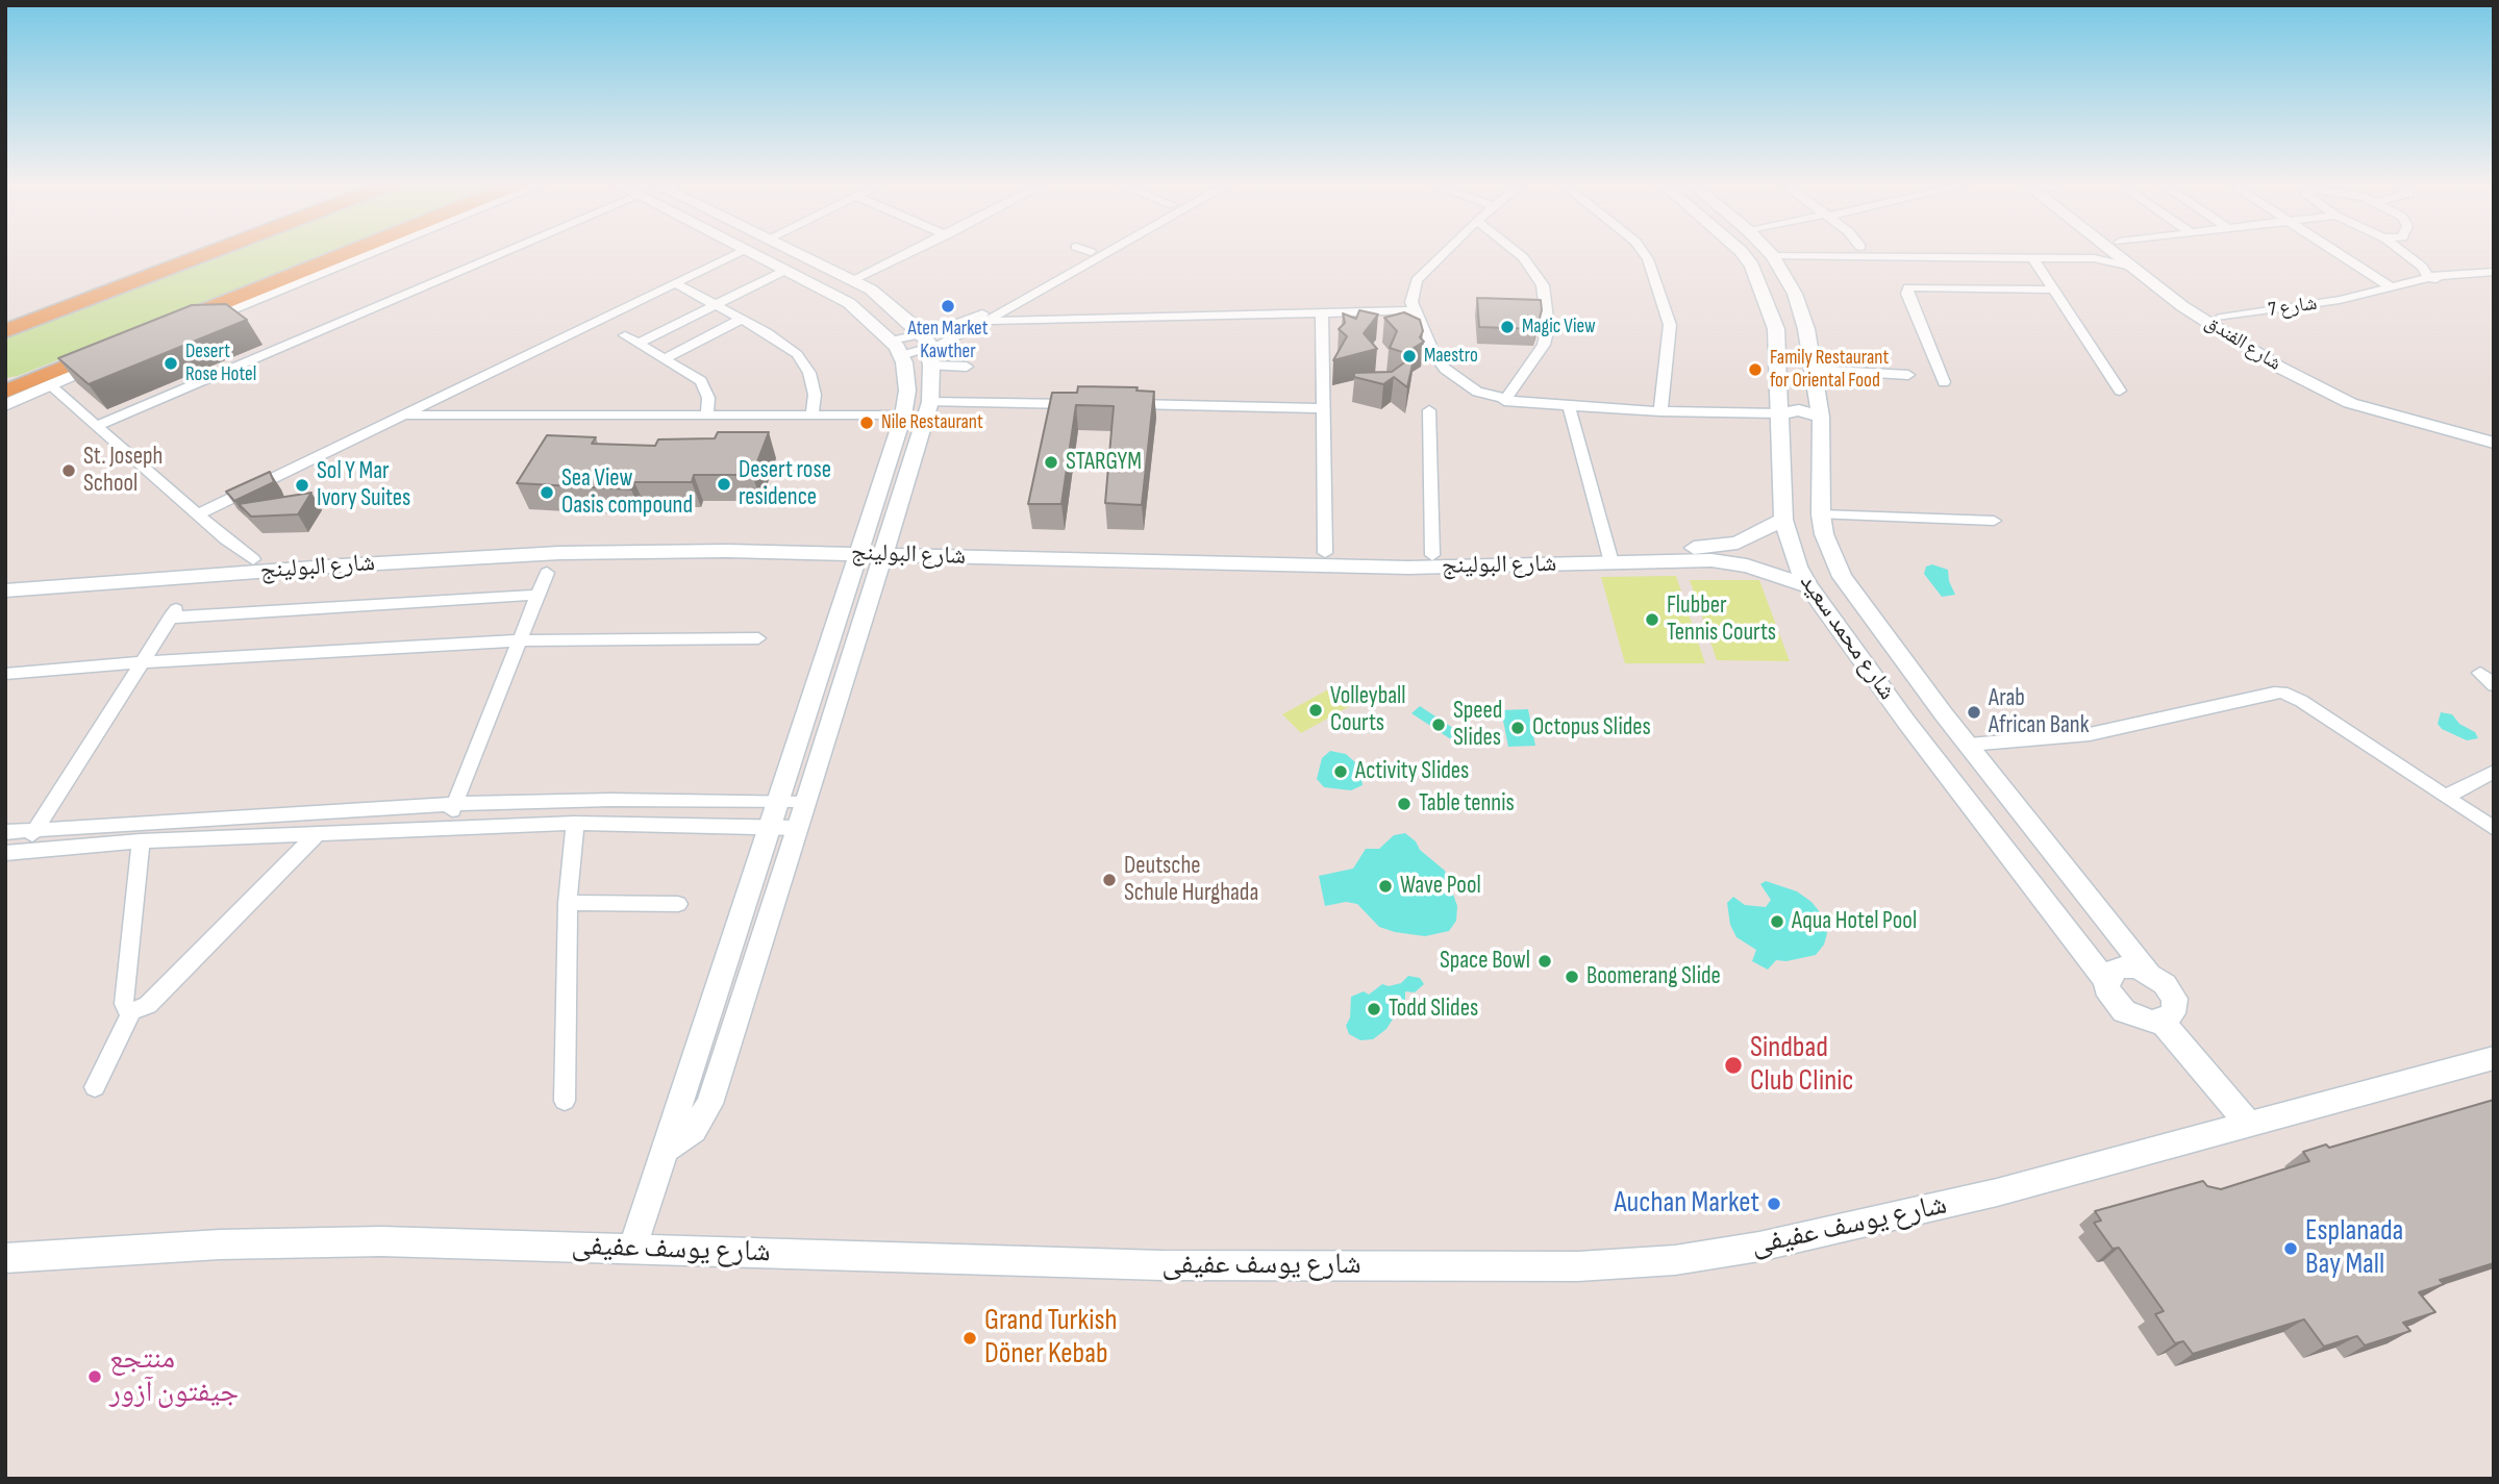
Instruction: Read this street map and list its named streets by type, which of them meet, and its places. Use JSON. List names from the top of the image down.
{
  "streets": {
    "street": [
      "شارع 7",
      "شارع الفندق",
      "شارع البولينج",
      "شارع محمد سعيد",
      "شارع يوسف عفيفى"
    ]
  },
  "crossings": [
    ["شارع 7", "شارع الفندق"],
    ["شارع البولينج", "شارع محمد سعيد"]
  ],
  "places": [
    "Aten Market Kawther",
    "Magic View",
    "Maestro",
    "Desert Rose Hotel",
    "Family Restaurant for Oriental Food",
    "Nile Restaurant",
    "STARGYM",
    "St. Joseph School",
    "Desert rose residence",
    "Sol Y Mar Ivory Suites",
    "Sea View Oasis compound",
    "Flubber Tennis Courts",
    "Volleyball Courts",
    "Arab African Bank",
    "Speed Slides",
    "Octopus Slides",
    "Activity Slides",
    "Table tennis",
    "Deutsche Schule Hurghada",
    "Wave Pool",
    "Aqua Hotel Pool",
    "Space Bowl",
    "Boomerang Slide",
    "Todd Slides",
    "Sindbad Club Clinic",
    "Auchan Market",
    "Esplanada Bay Mall",
    "Grand Turkish Döner Kebab",
    "منتجع جيفتون آزور"
  ]
}
